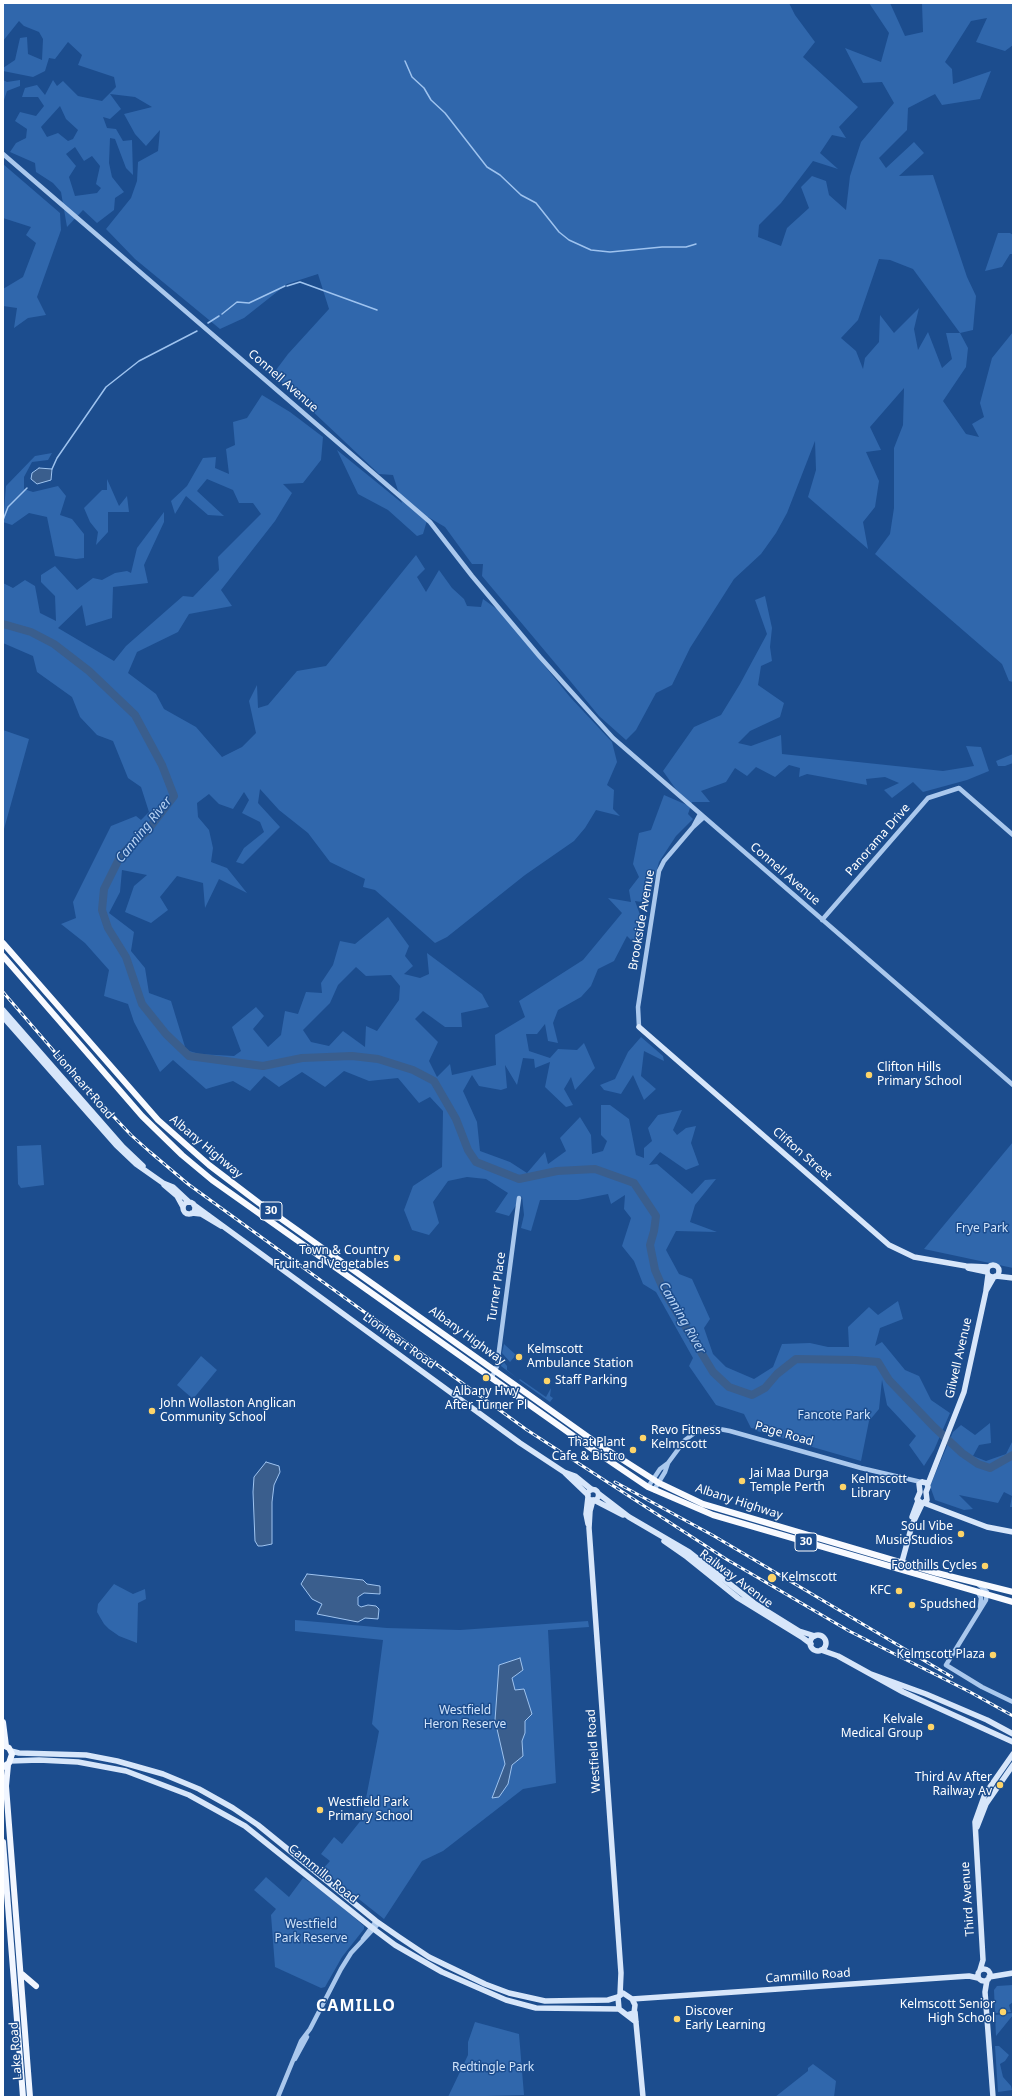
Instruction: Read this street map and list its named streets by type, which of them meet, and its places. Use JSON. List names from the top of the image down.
{
  "streets": {
    "highway": ["Albany Highway", "30"],
    "main road": [
      "Lionheart Road",
      "Clifton Street",
      "Gilwell Avenue",
      "Railway Avenue",
      "Westfield Road",
      "Cammillo Road",
      "Third Avenue",
      "Lake Road"
    ],
    "street": [
      "Connell Avenue",
      "Panorama Drive",
      "Brookside Avenue",
      "Turner Place",
      "Page Road"
    ]
  },
  "crossings": [
    ["Connell Avenue", "Panorama Drive"],
    ["Connell Avenue", "Brookside Avenue"],
    ["Brookside Avenue", "Clifton Street"],
    ["Lionheart Road", "Railway Avenue"],
    ["Lionheart Road", "Westfield Road"],
    ["Albany Highway", "Turner Place"],
    ["Albany Highway", "Page Road"],
    ["Clifton Street", "Gilwell Avenue"],
    ["Gilwell Avenue", "Page Road"],
    ["Railway Avenue", "Westfield Road"],
    ["Westfield Road", "Cammillo Road"],
    ["Cammillo Road", "Third Avenue"],
    ["Cammillo Road", "Lake Road"]
  ],
  "districts": ["CAMILLO"],
  "water": ["Canning River"],
  "parks": [
    "Frye Park",
    "Fancote Park",
    "Westfield Heron Reserve",
    "Westfield Park Reserve",
    "Redtingle Park"
  ],
  "places": [
    "Clifton Hills Primary School",
    "Town & Country Fruit and Vegetables",
    "Kelmscott Ambulance Station",
    "Albany Hwy After Turner Pl",
    "Staff Parking",
    "John Wollaston Anglican Community School",
    "Revo Fitness Kelmscott",
    "That Plant Cafe & Bistro",
    "Jai Maa Durga Temple Perth",
    "Kelmscott Library",
    "Soul Vibe Music Studios",
    "Foothills Cycles",
    "Kelmscott",
    "KFC",
    "Spudshed",
    "Kelmscott Plaza",
    "Kelvale Medical Group",
    "Third Av After Railway Av",
    "Westfield Park Primary School",
    "Kelmscott Senior High School",
    "Discover Early Learning"
  ]
}
